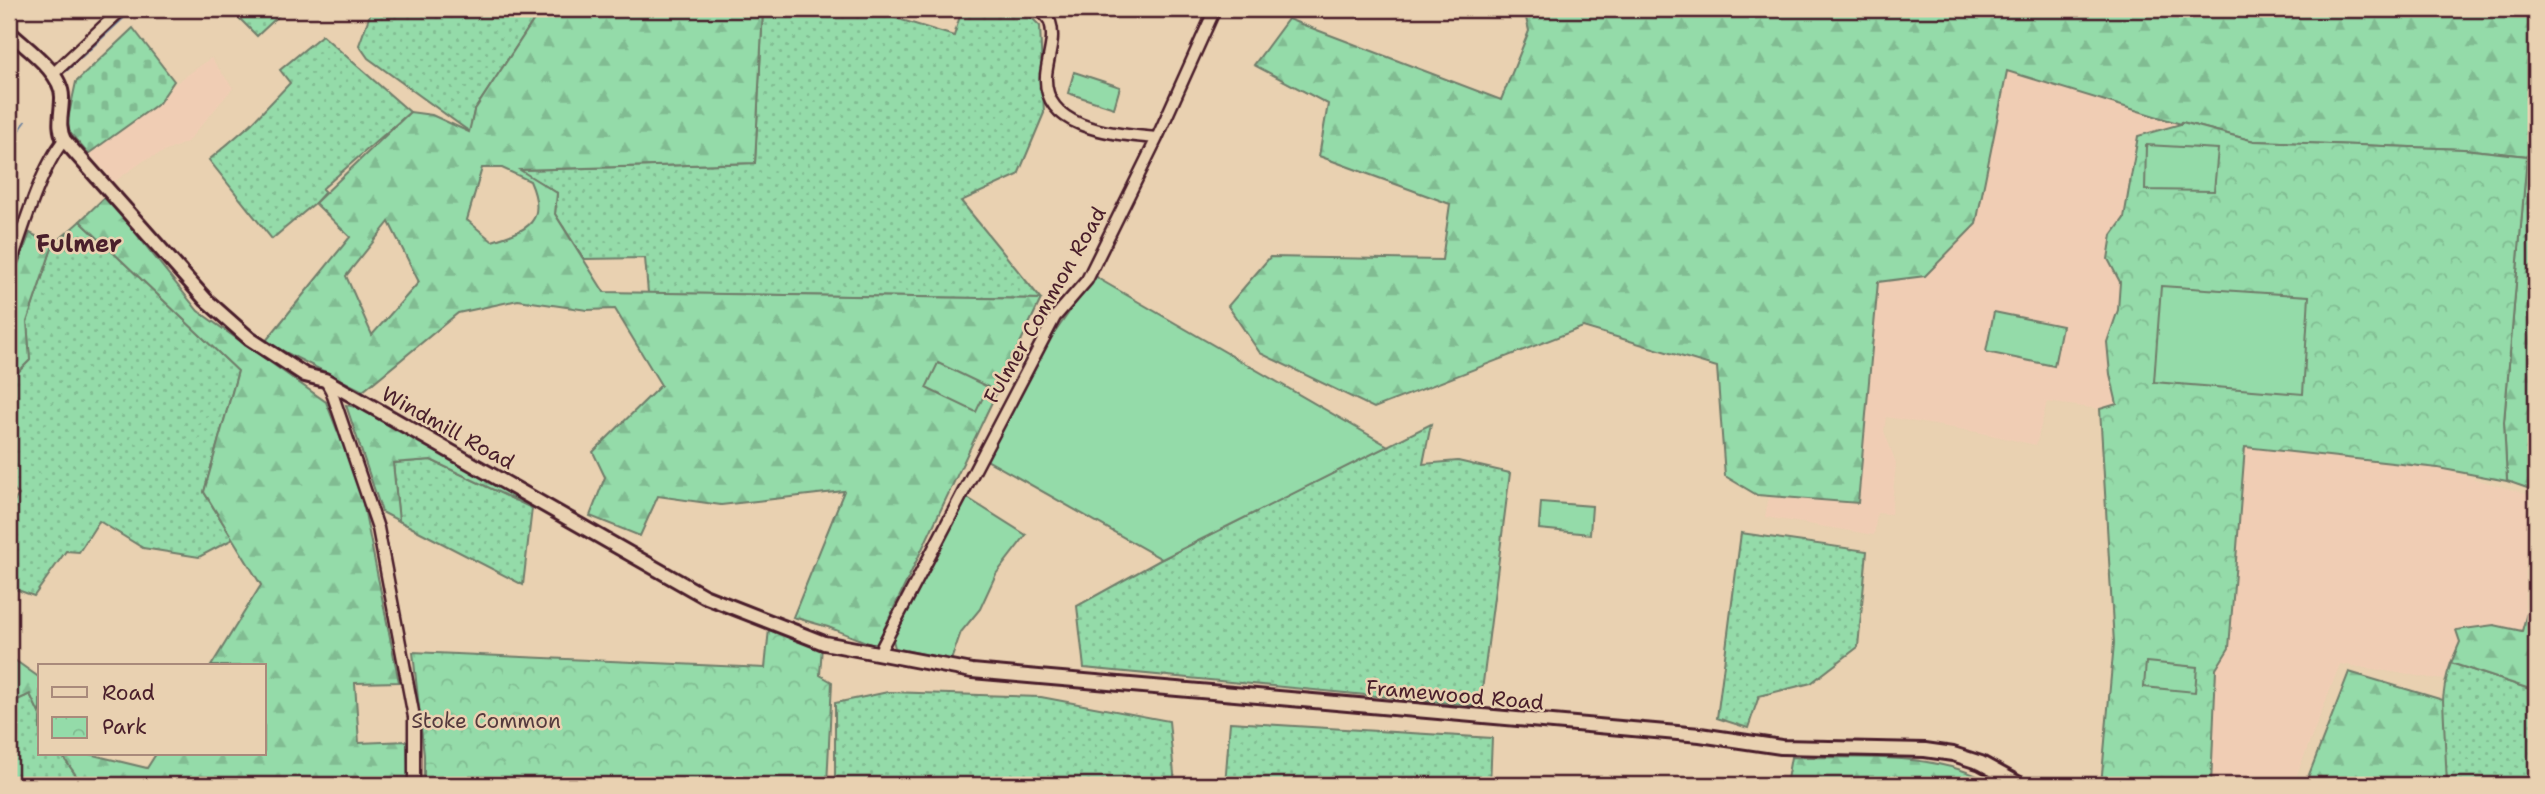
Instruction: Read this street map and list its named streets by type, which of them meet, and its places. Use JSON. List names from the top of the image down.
{
  "streets": {
    "street": ["Fulmer Common Road", "Windmill Road", "Framewood Road"]
  },
  "crossings": [
    ["Fulmer Common Road", "Windmill Road"],
    ["Fulmer Common Road", "Framewood Road"],
    ["Windmill Road", "Framewood Road"]
  ],
  "districts": ["Fulmer"],
  "parks": ["Stoke Common"],
  "legend": ["Road", "Park"]
}
